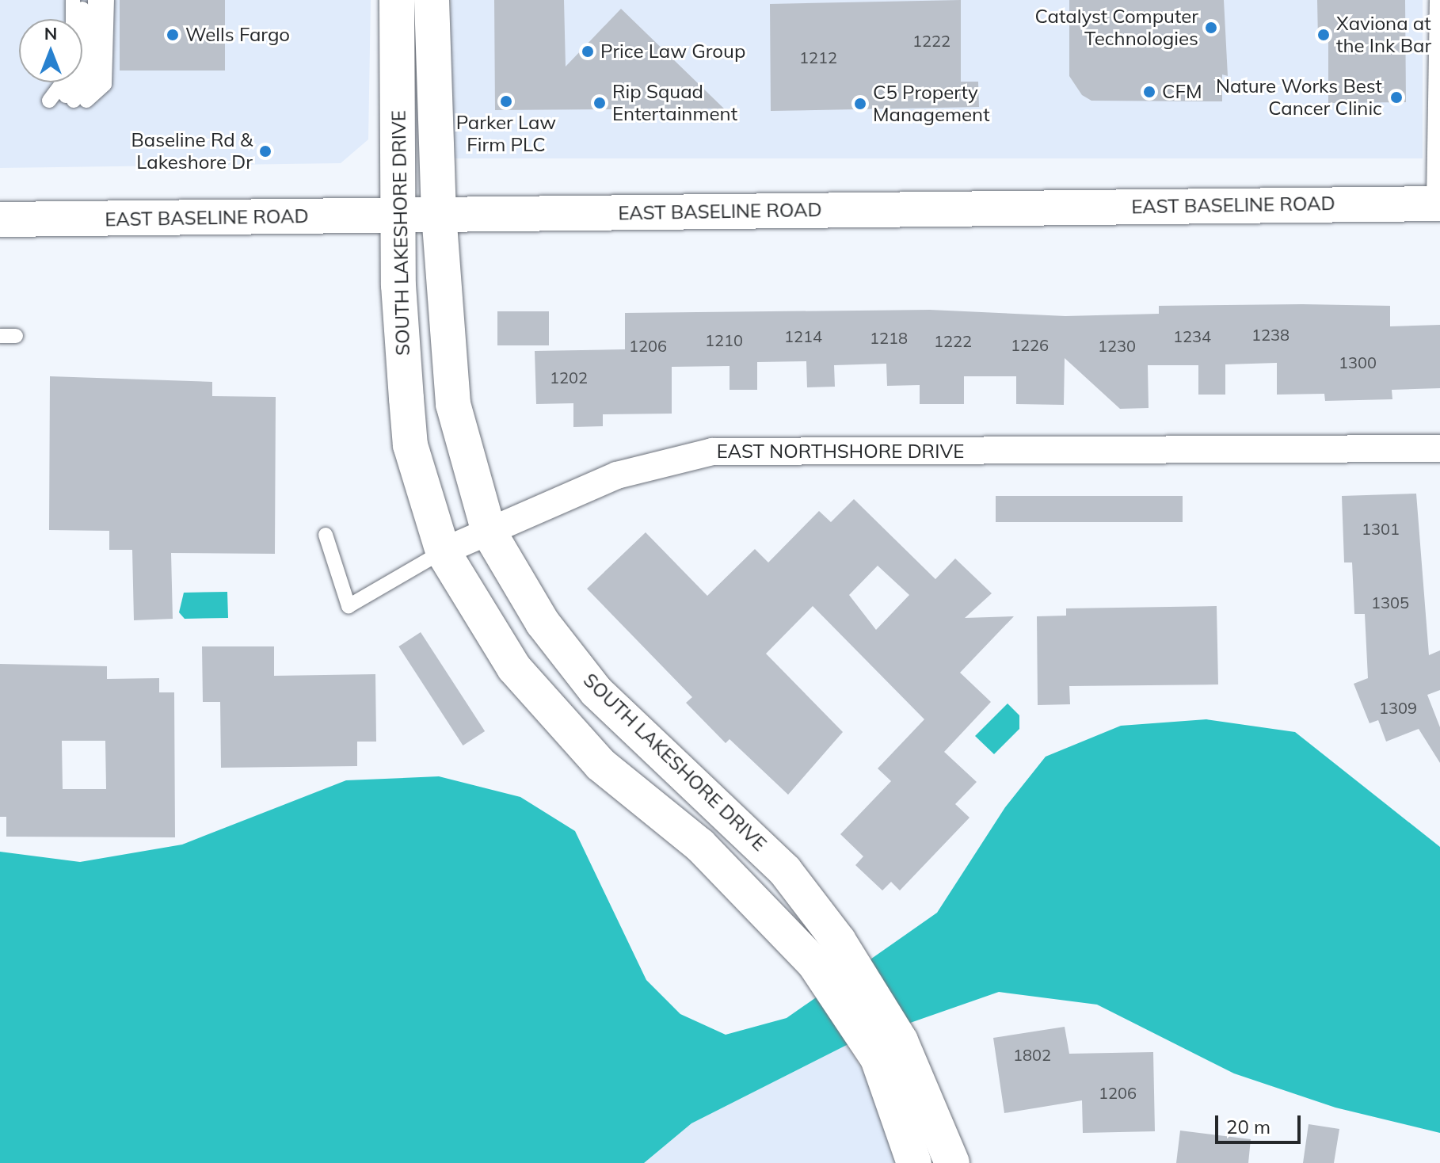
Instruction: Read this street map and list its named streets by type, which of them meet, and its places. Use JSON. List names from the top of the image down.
{
  "streets": {
    "street": ["EAST BASELINE ROAD", "SOUTH LAKESHORE DRIVE", "EAST NORTHSHORE DRIVE"]
  },
  "crossings": [
    ["EAST BASELINE ROAD", "SOUTH LAKESHORE DRIVE"],
    ["SOUTH LAKESHORE DRIVE", "EAST NORTHSHORE DRIVE"]
  ],
  "places": [
    "Catalyst Computer Technologies",
    "Wells Fargo",
    "Xaviona at the Ink Bar",
    "Price Law Group",
    "CFM",
    "Nature Works Best Cancer Clinic",
    "Parker Law Firm PLC",
    "Rip Squad Entertainment",
    "C5 Property Management",
    "Baseline Rd & Lakeshore Dr"
  ],
  "house_numbers": [
    "1222",
    "1212",
    "1238",
    "1214",
    "1234",
    "1218",
    "1210",
    "1222",
    "1226",
    "1206",
    "1230",
    "1300",
    "1202",
    "1301",
    "1305",
    "1309",
    "1802",
    "1206"
  ],
  "scale_bar": "20 m",
  "north": "top"
}
